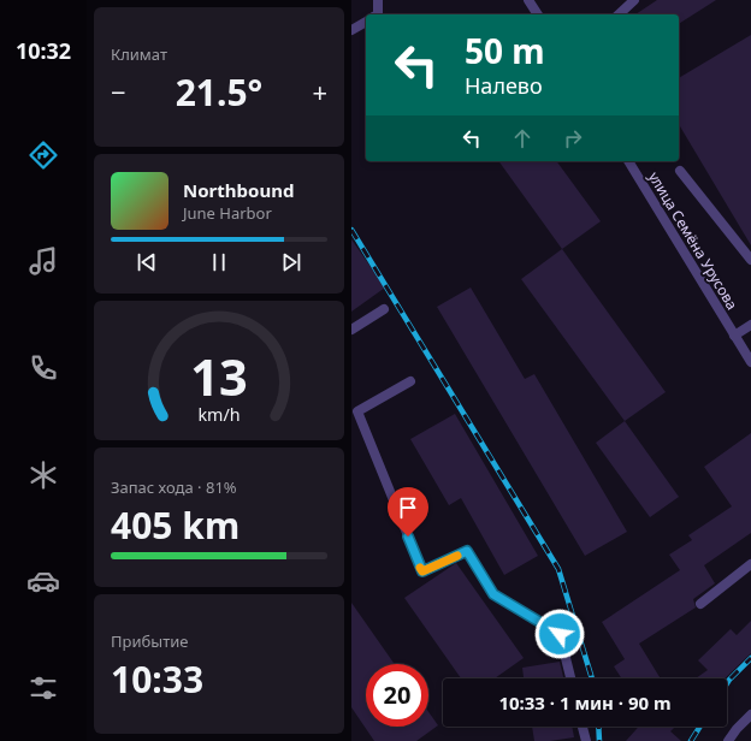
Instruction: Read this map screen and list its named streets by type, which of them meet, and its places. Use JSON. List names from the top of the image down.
{
  "streets": {
    "street": ["улица Семёна Урусова"]
  },
  "page": {
    "tabs": "10:32",
    "tile": [
      "Климат",
      ["Запас хода · 81%", "405 km"],
      ["Прибытие", "10:33"]
    ],
    "turn": ["50 m", "Налево"],
    "heat": ["−", "21.5°", "+"],
    "song": ["Northbound", "June Harbor"],
    "limit": "20",
    "trip": "10:33 · 1 мин · 90 m",
    "gauge": ["13", "km/h"]
  }
}
